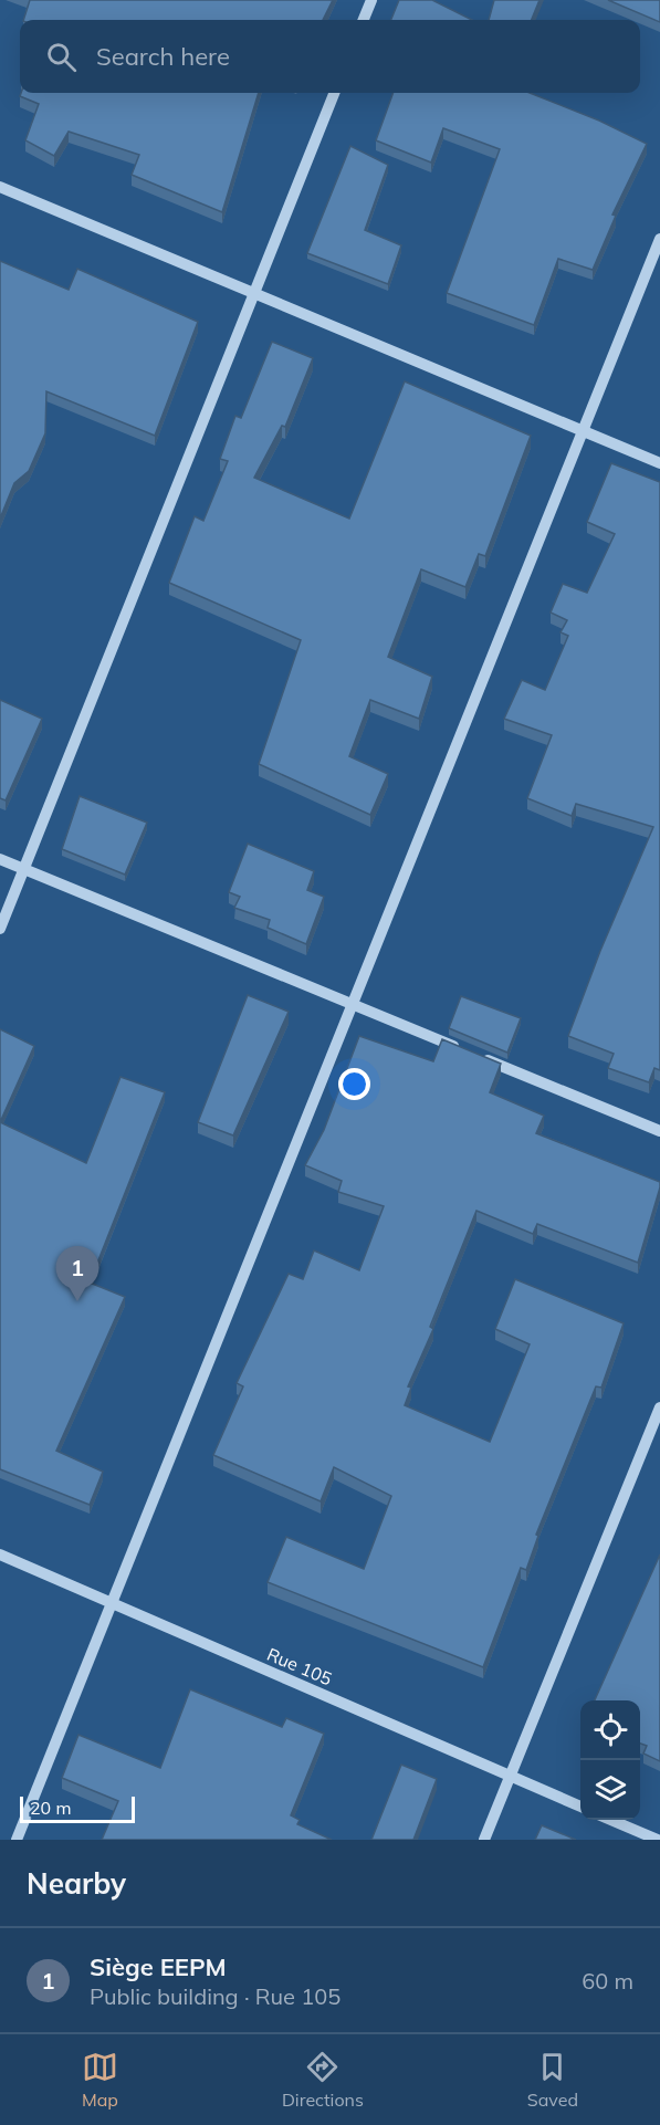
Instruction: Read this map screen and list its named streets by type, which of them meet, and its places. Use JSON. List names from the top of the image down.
{
  "streets": {
    "street": ["Rue 105"]
  },
  "scale_bar": "20 m",
  "page": {
    "search": "Search here",
    "pins": "1",
    "scale": "20 m",
    "heading": "Nearby",
    "list": [
      {
        "mark": "1",
        "name": "Siège EEPM",
        "note": "Public building · Rue 105",
        "value": "60 m"
      }
    ],
    "nav": ["Map", "Directions", "Saved"]
  }
}
